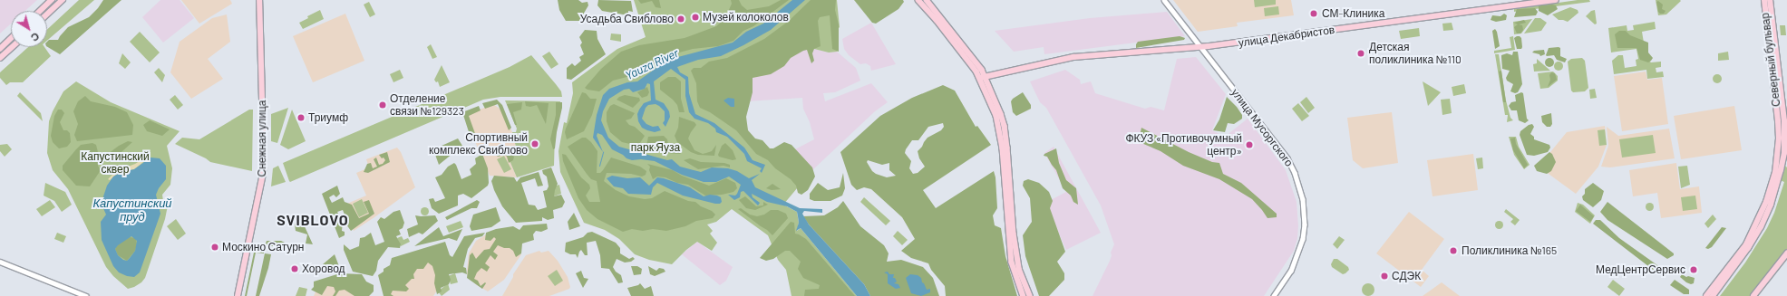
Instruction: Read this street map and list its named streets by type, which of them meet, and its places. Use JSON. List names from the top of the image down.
{
  "streets": {
    "main road": ["улица Декабристов", "Северный бульвар", "Снежная улица"],
    "street": ["улица Мусоргского"]
  },
  "crossings": [
    ["улица Декабристов", "улица Мусоргского"]
  ],
  "districts": ["SVIBLOVO"],
  "water": ["Yauza River", "Капустинский пруд"],
  "parks": ["парк Яуза", "Капустинский сквер"],
  "places": [
    "СМ-Клиника",
    "Музей колоколов",
    "Усадьба Свиблово",
    "Детская поликлиника №110",
    "Отделение связи №129323",
    "Триумф",
    "Спортивный комплекс Свиблово",
    "ФКУЗ «Противочумный центр»",
    "Москино Сатурн",
    "Поликлиника №165",
    "Хоровод",
    "МедЦентрСервис",
    "СДЭК"
  ],
  "north": "bottom right"
}
